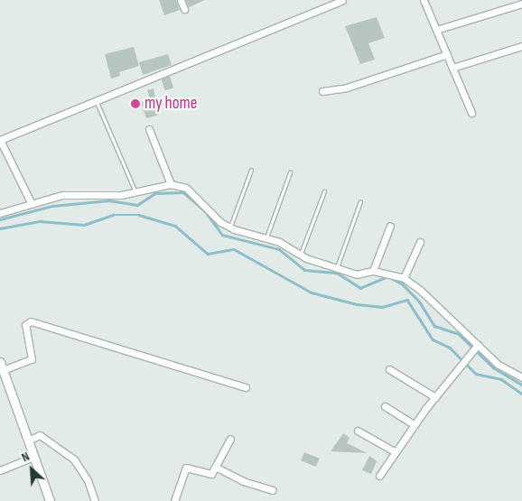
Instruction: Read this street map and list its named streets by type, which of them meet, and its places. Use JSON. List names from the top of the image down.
{
  "places": ["my home"],
  "north": "top left"
}
